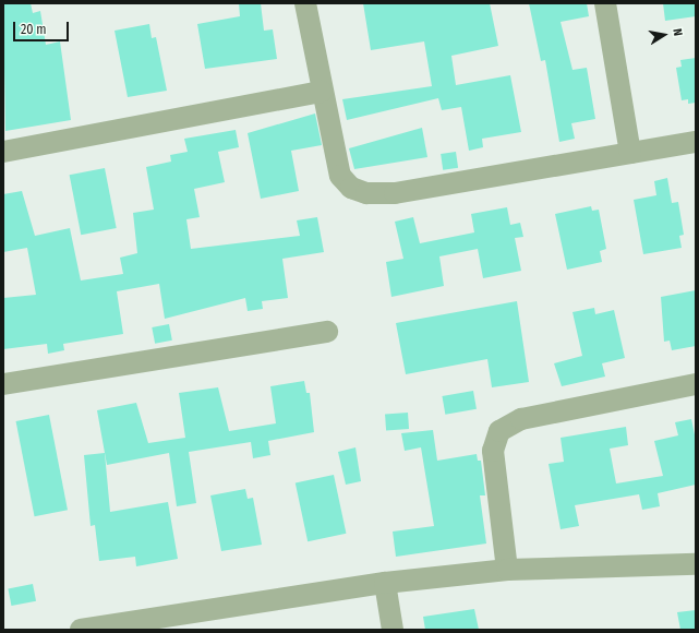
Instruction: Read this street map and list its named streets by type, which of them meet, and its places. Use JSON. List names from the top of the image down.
{
  "scale_bar": "20 m",
  "north": "right"
}
